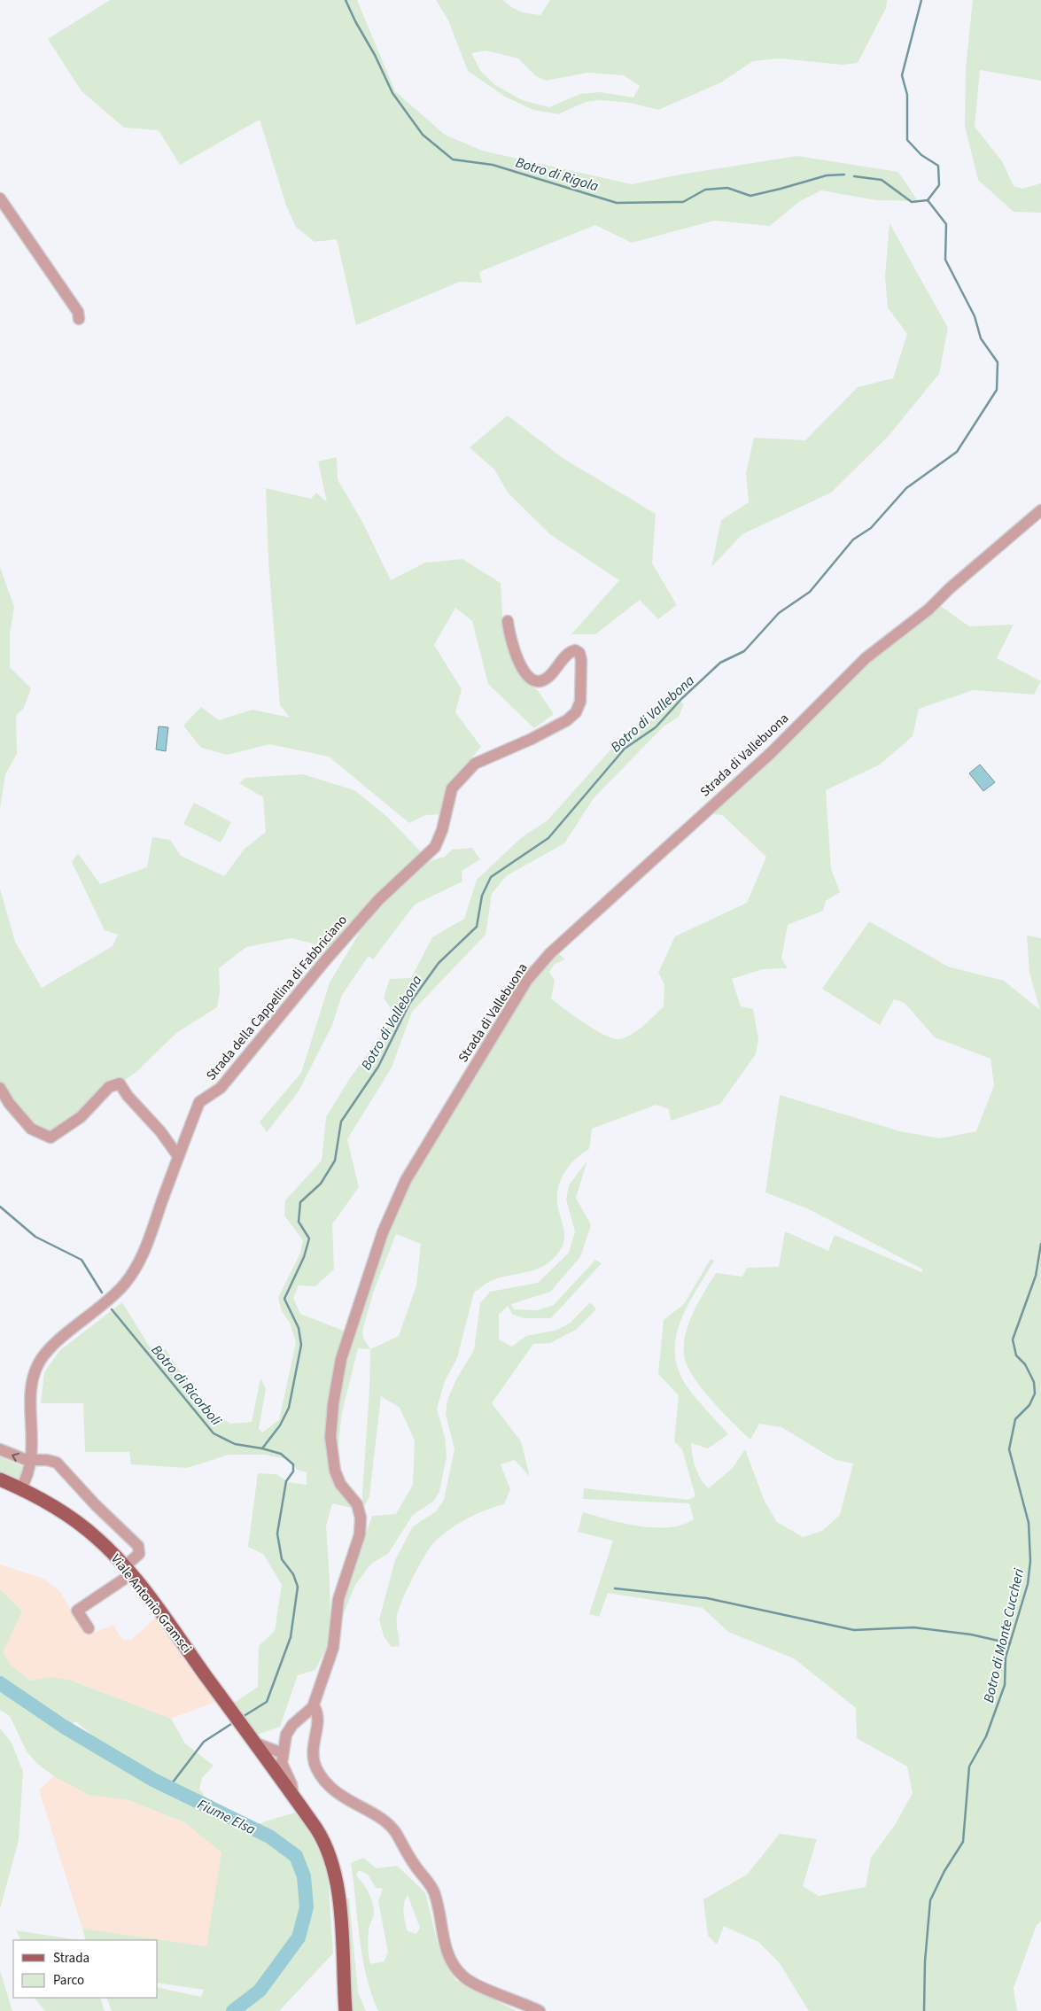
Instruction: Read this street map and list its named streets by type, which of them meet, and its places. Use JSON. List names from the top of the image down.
{
  "streets": {
    "main road": ["Viale Antonio Gramsci"],
    "street": ["Strada di Vallebuona", "Strada della Cappellina di Fabbriciano"]
  },
  "crossings": [
    ["Strada della Cappellina di Fabbriciano", "Viale Antonio Gramsci"]
  ],
  "water": [
    "Botro di Rigola",
    "Botro di Vallebona",
    "Botro di Ricorboli",
    "Botro di Monte Cuccheri",
    "Fiume Elsa"
  ],
  "legend": ["Strada", "Parco"]
}
